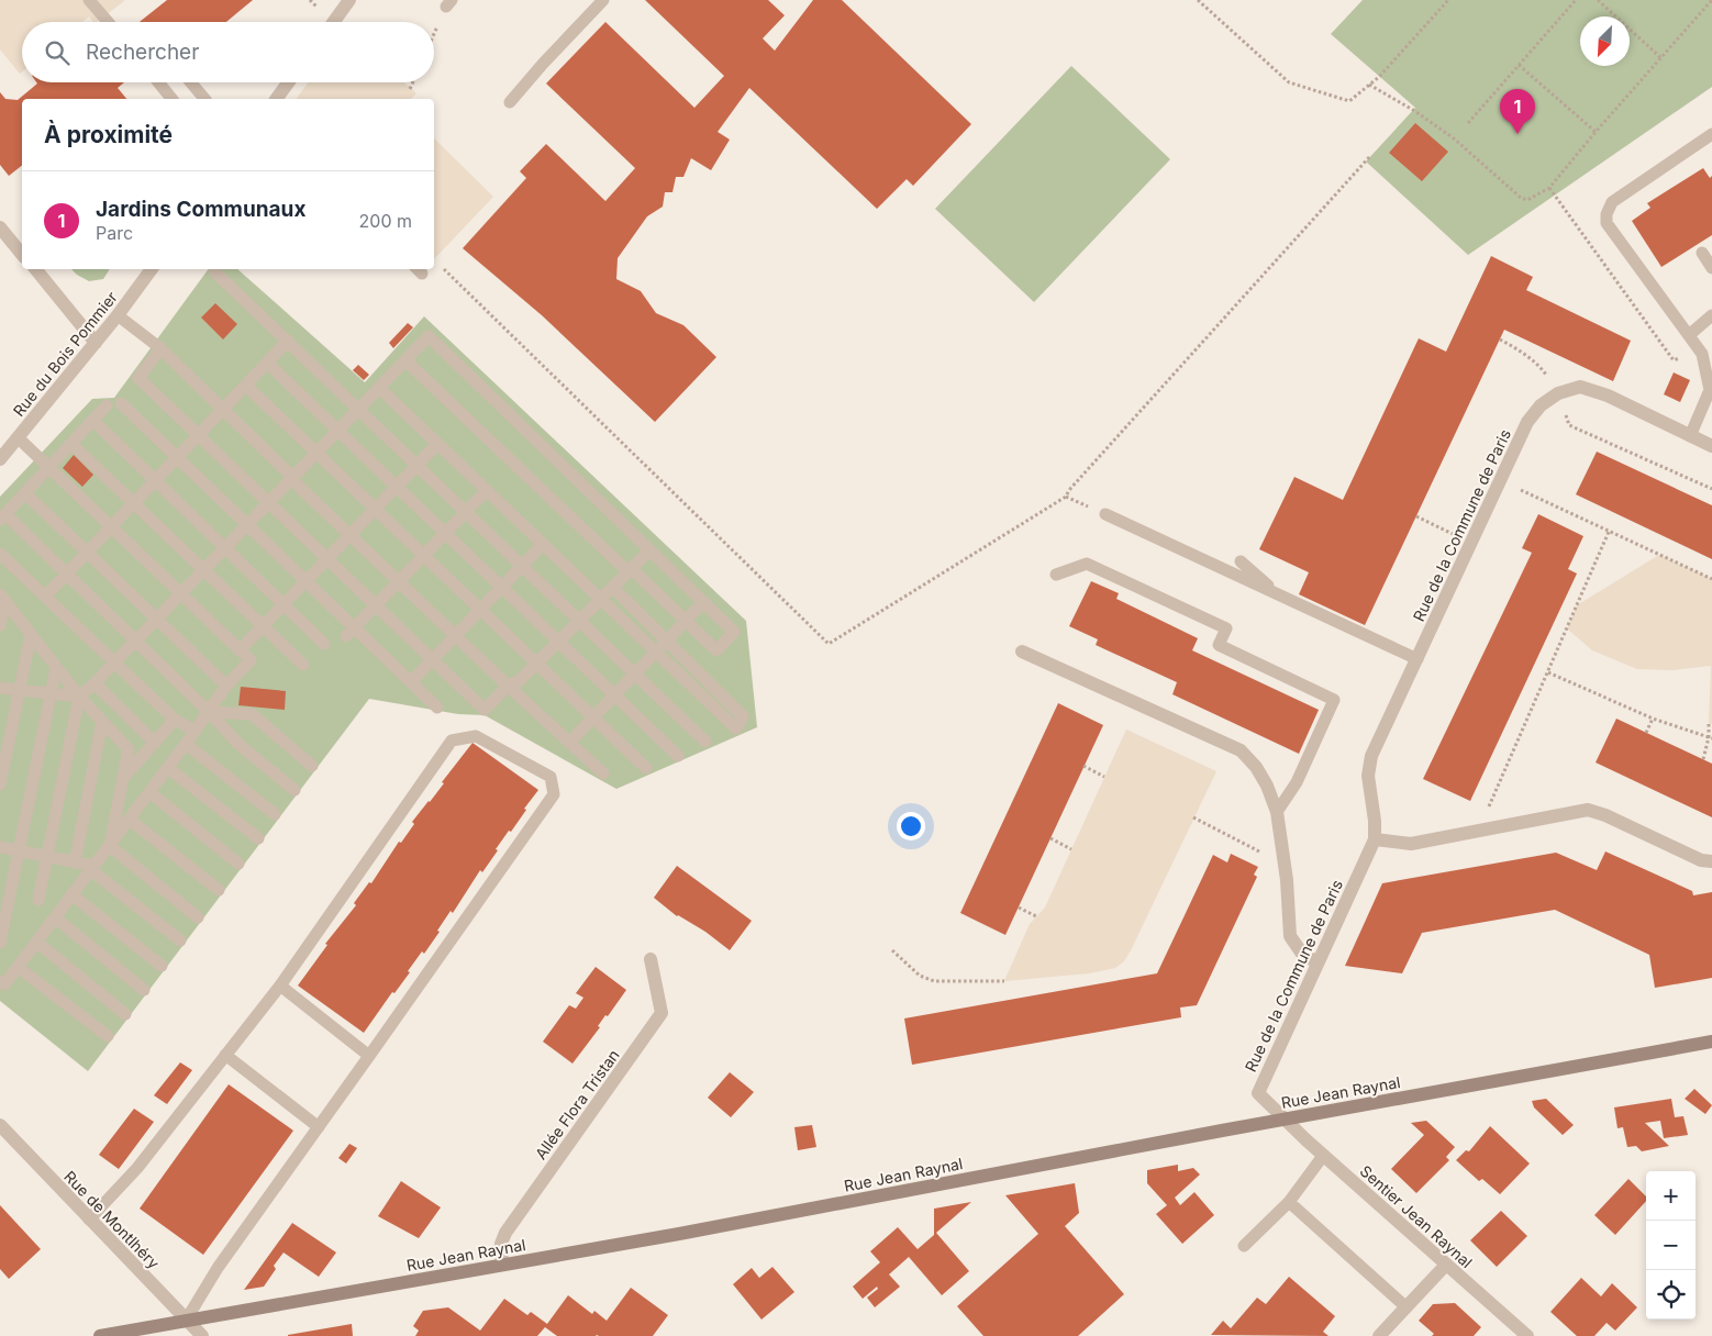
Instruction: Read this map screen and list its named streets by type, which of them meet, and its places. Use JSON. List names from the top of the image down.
{
  "streets": {
    "street": [
      "Rue du Bois Pommier",
      "Rue de la Commune de Paris",
      "Rue Jean Raynal",
      "Allée Flora Tristan",
      "Sentier Jean Raynal",
      "Rue de Montlhéry"
    ]
  },
  "crossings": [
    ["Rue de la Commune de Paris", "Rue Jean Raynal"],
    ["Rue de la Commune de Paris", "Sentier Jean Raynal"],
    ["Rue Jean Raynal", "Allée Flora Tristan"],
    ["Rue Jean Raynal", "Sentier Jean Raynal"],
    ["Rue Jean Raynal", "Rue de Montlhéry"]
  ],
  "north": "bottom left",
  "page": {
    "search": "Rechercher",
    "pins": "1",
    "heading": "À proximité",
    "list": [
      {
        "mark": "1",
        "name": "Jardins Communaux",
        "note": "Parc",
        "value": "200 m"
      }
    ],
    "map_buttons": ["+", "−"]
  }
}
